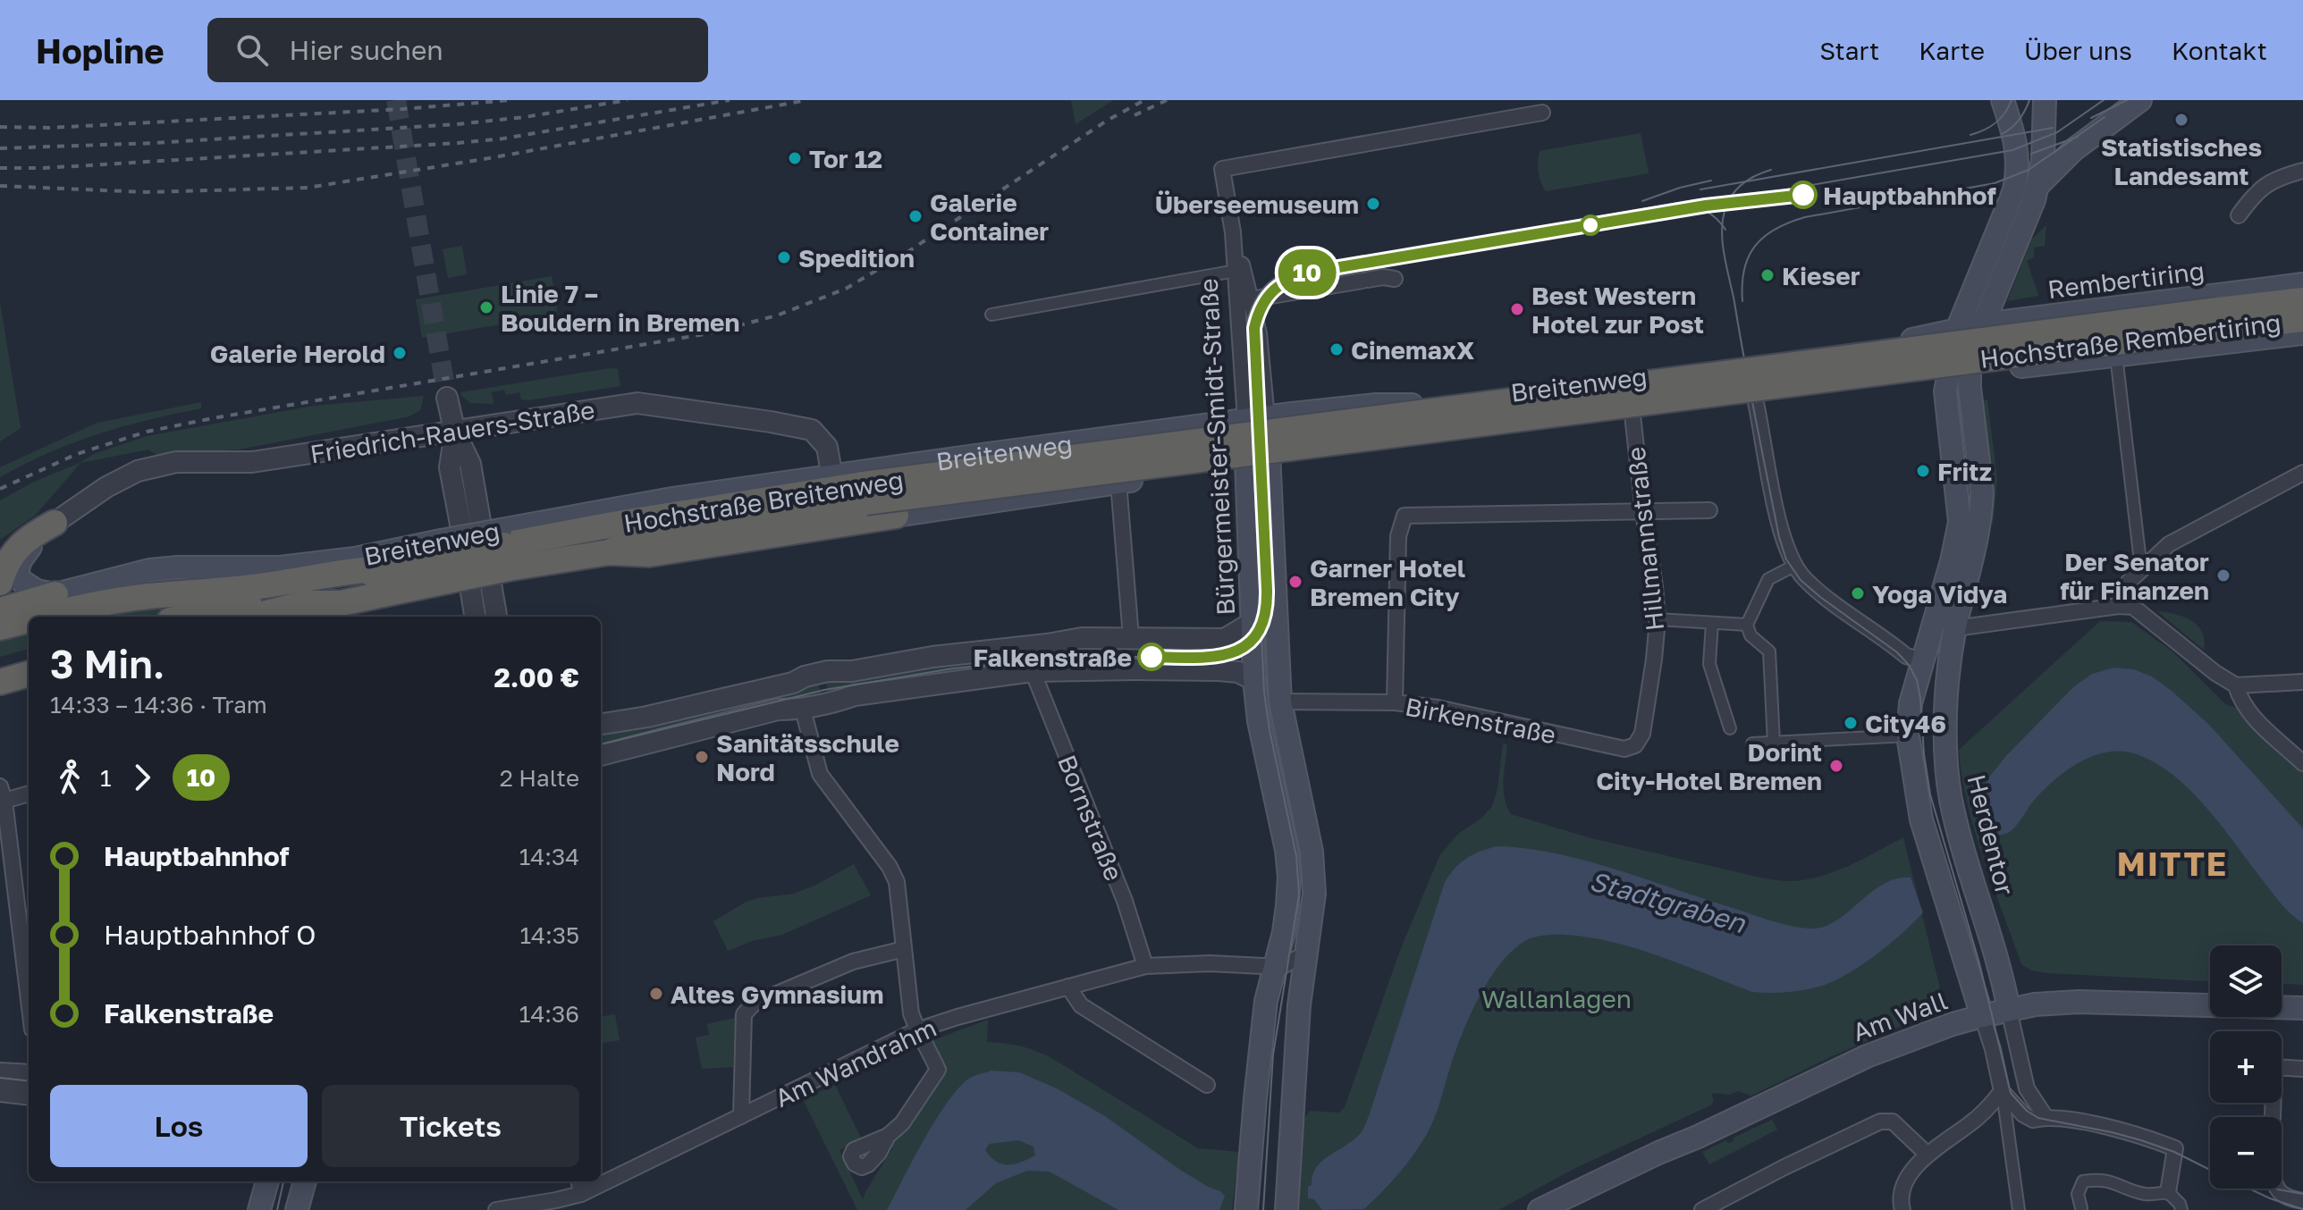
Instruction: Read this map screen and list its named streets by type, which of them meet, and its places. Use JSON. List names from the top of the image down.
{
  "streets": {
    "highway": ["Hochstraße Rembertiring", "Breitenweg", "Hochstraße Breitenweg"],
    "main road": [
      "Rembertiring",
      "Bürgermeister-Smidt-Straße",
      "Herdentor",
      "Am Wall"
    ],
    "street": [
      "Friedrich-Rauers-Straße",
      "Hillmannstraße",
      "Birkenstraße",
      "Bornstraße",
      "Am Wandrahm"
    ]
  },
  "crossings": [
    ["Rembertiring", "Hochstraße Rembertiring"],
    ["Rembertiring", "Breitenweg"],
    ["Rembertiring", "Hochstraße Breitenweg"],
    ["Rembertiring", "Herdentor"],
    ["Hochstraße Rembertiring", "Breitenweg"],
    ["Hochstraße Rembertiring", "Hochstraße Breitenweg"],
    ["Hochstraße Rembertiring", "Herdentor"],
    ["Breitenweg", "Friedrich-Rauers-Straße"],
    ["Breitenweg", "Bürgermeister-Smidt-Straße"],
    ["Breitenweg", "Hochstraße Breitenweg"],
    ["Breitenweg", "Hillmannstraße"],
    ["Breitenweg", "Herdentor"],
    ["Bürgermeister-Smidt-Straße", "Birkenstraße"],
    ["Bürgermeister-Smidt-Straße", "Am Wandrahm"],
    ["Hochstraße Breitenweg", "Herdentor"],
    ["Hillmannstraße", "Birkenstraße"],
    ["Bornstraße", "Am Wandrahm"],
    ["Herdentor", "Am Wall"]
  ],
  "districts": ["MITTE"],
  "water": ["Stadtgraben"],
  "parks": ["Wallanlagen"],
  "places": [
    "Statistisches Landesamt",
    "Tor 12",
    "Hauptbahnhof",
    "Überseemuseum",
    "Galerie Container",
    "Spedition",
    "Kieser",
    "Linie 7 – Bouldern in Bremen",
    "Best Western Hotel zur Post",
    "CinemaxX",
    "Galerie Herold",
    "Fritz",
    "Der Senator für Finanzen",
    "Garner Hotel Bremen City",
    "Yoga Vidya",
    "Falkenstraße",
    "City46",
    "Sanitätsschule Nord",
    "Dorint City-Hotel Bremen",
    "Altes Gymnasium"
  ],
  "lines": ["tram line 10"],
  "page": {
    "header": "Hopline",
    "search": "Hier suchen",
    "nav": [
      "Start",
      "Karte",
      "Über uns",
      "Kontakt"
    ],
    "on_map": "10",
    "heading": ["3 Min.", "14:33 – 14:36 · Tram", "2.00 €"],
    "legs": ["1", "10", "2 Halte"],
    "list": [
      {
        "name": "Hauptbahnhof",
        "value": "14:34"
      },
      {
        "name": "Hauptbahnhof O",
        "value": "14:35"
      },
      {
        "name": "Falkenstraße",
        "value": "14:36"
      }
    ],
    "map_buttons": ["+", "−"],
    "buttons": ["Los", "Tickets"]
  }
}
